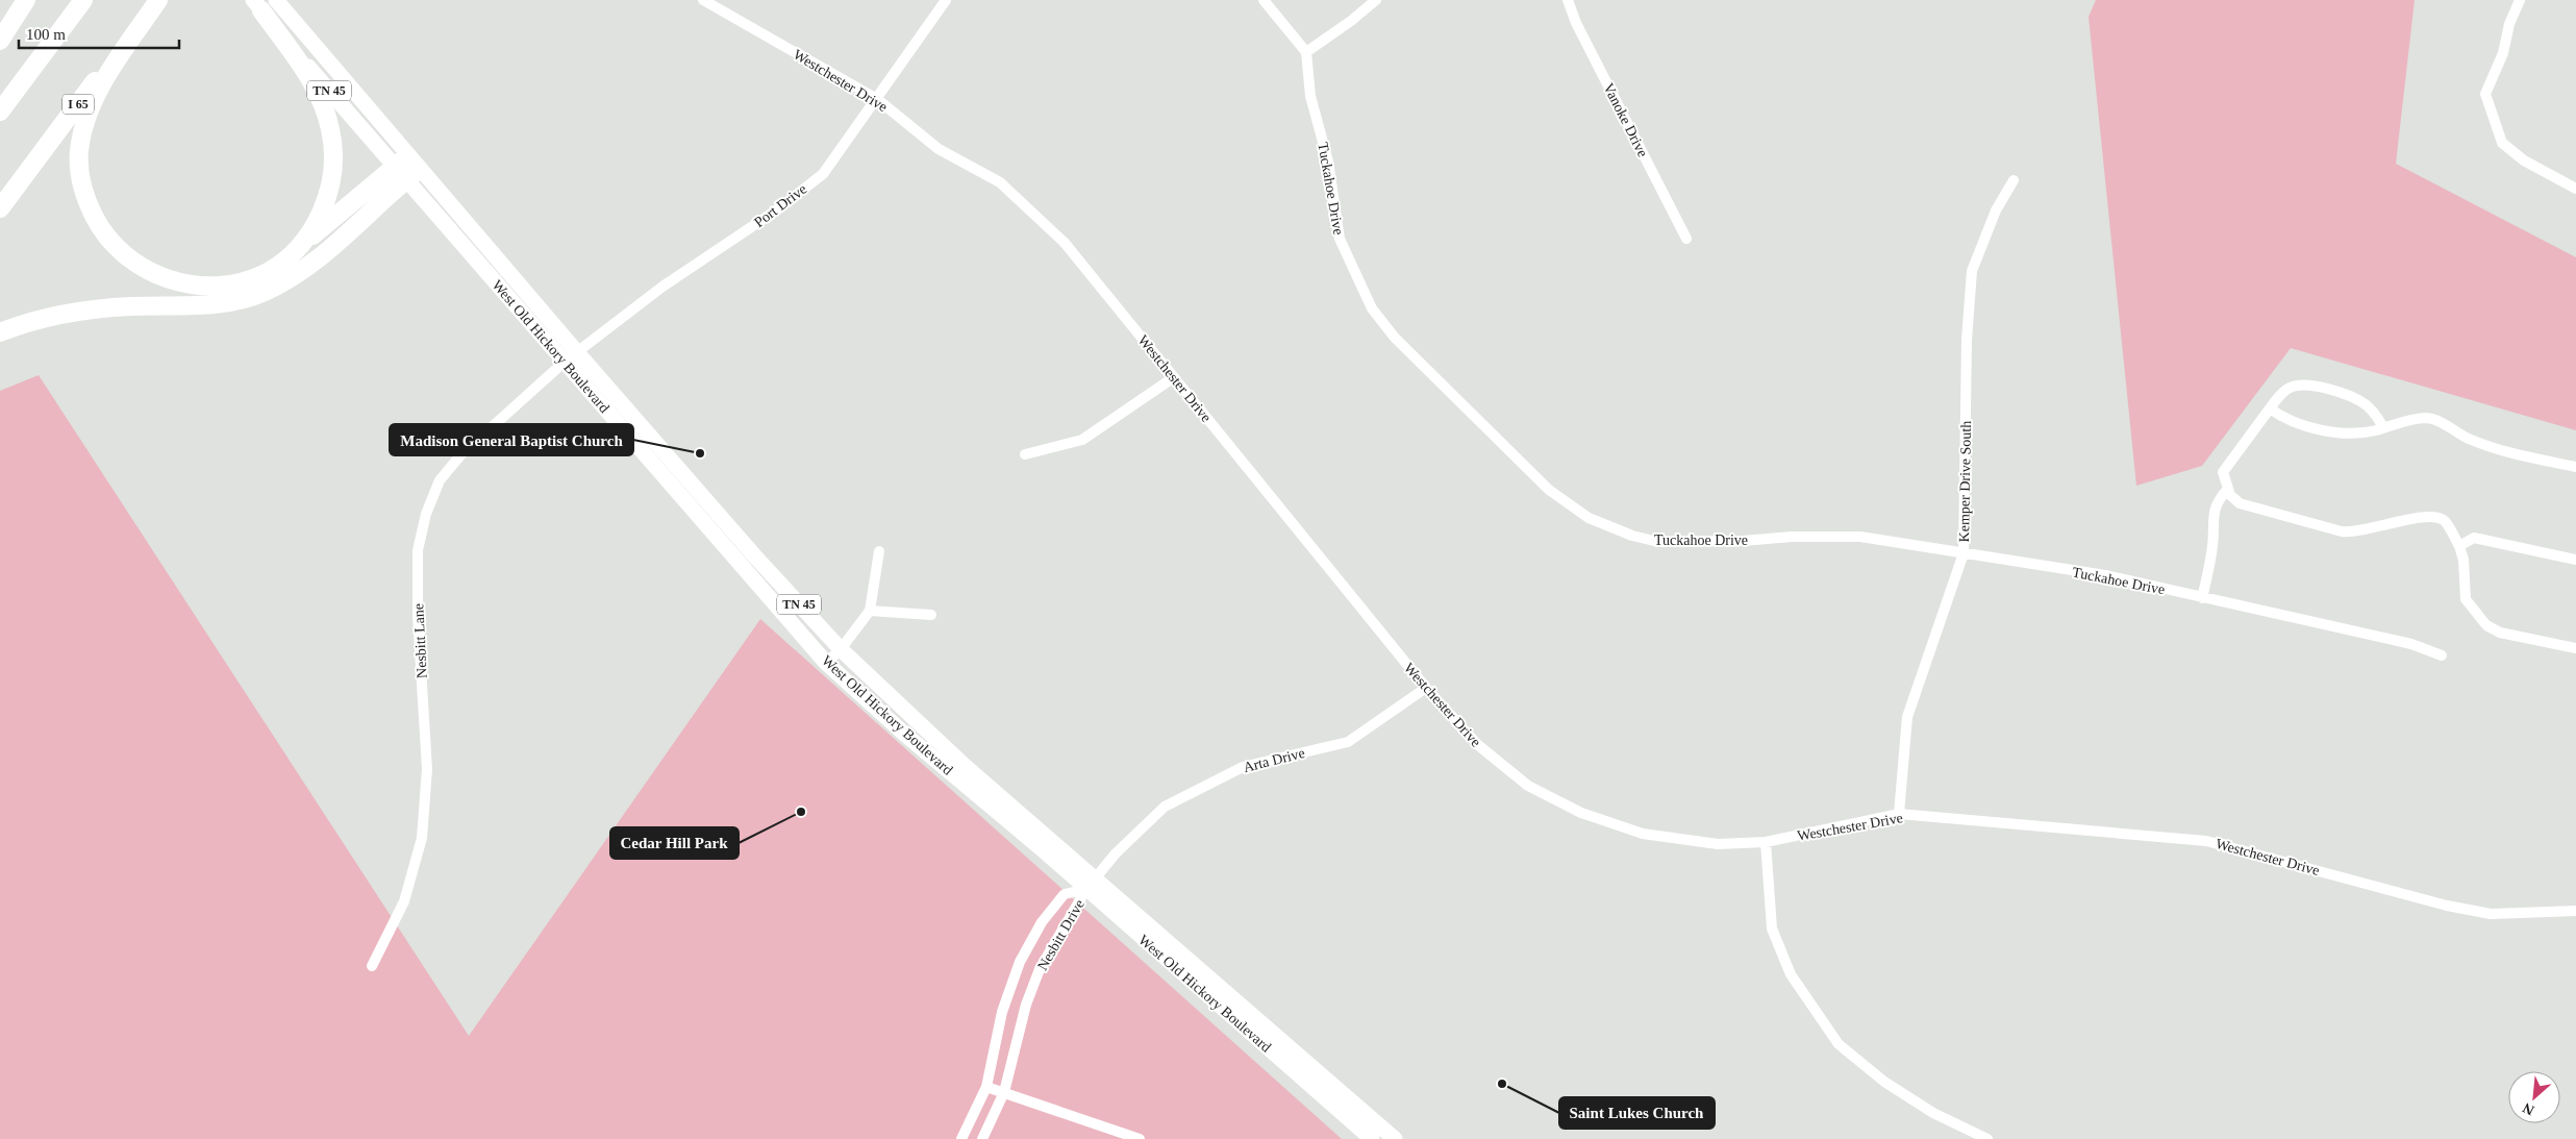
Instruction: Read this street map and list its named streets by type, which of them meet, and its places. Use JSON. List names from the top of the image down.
{
  "streets": {
    "highway": ["I 65"],
    "main road": ["TN 45", "West Old Hickory Boulevard"],
    "street": [
      "Westchester Drive",
      "Vanoke Drive",
      "Tuckahoe Drive",
      "Port Drive",
      "Kemper Drive South",
      "Nesbitt Lane",
      "Arta Drive",
      "Nesbitt Drive"
    ]
  },
  "crossings": [
    ["Westchester Drive", "Port Drive"],
    ["Westchester Drive", "Kemper Drive South"],
    ["Westchester Drive", "Arta Drive"],
    ["Tuckahoe Drive", "Kemper Drive South"],
    ["Port Drive", "West Old Hickory Boulevard"],
    ["Port Drive", "Nesbitt Lane"],
    ["West Old Hickory Boulevard", "Nesbitt Lane"],
    ["West Old Hickory Boulevard", "Arta Drive"],
    ["West Old Hickory Boulevard", "Nesbitt Drive"],
    ["Arta Drive", "Nesbitt Drive"]
  ],
  "places": ["Madison General Baptist Church", "Cedar Hill Park", "Saint Lukes Church"],
  "scale_bar": "100 m",
  "north": "bottom left"
}
